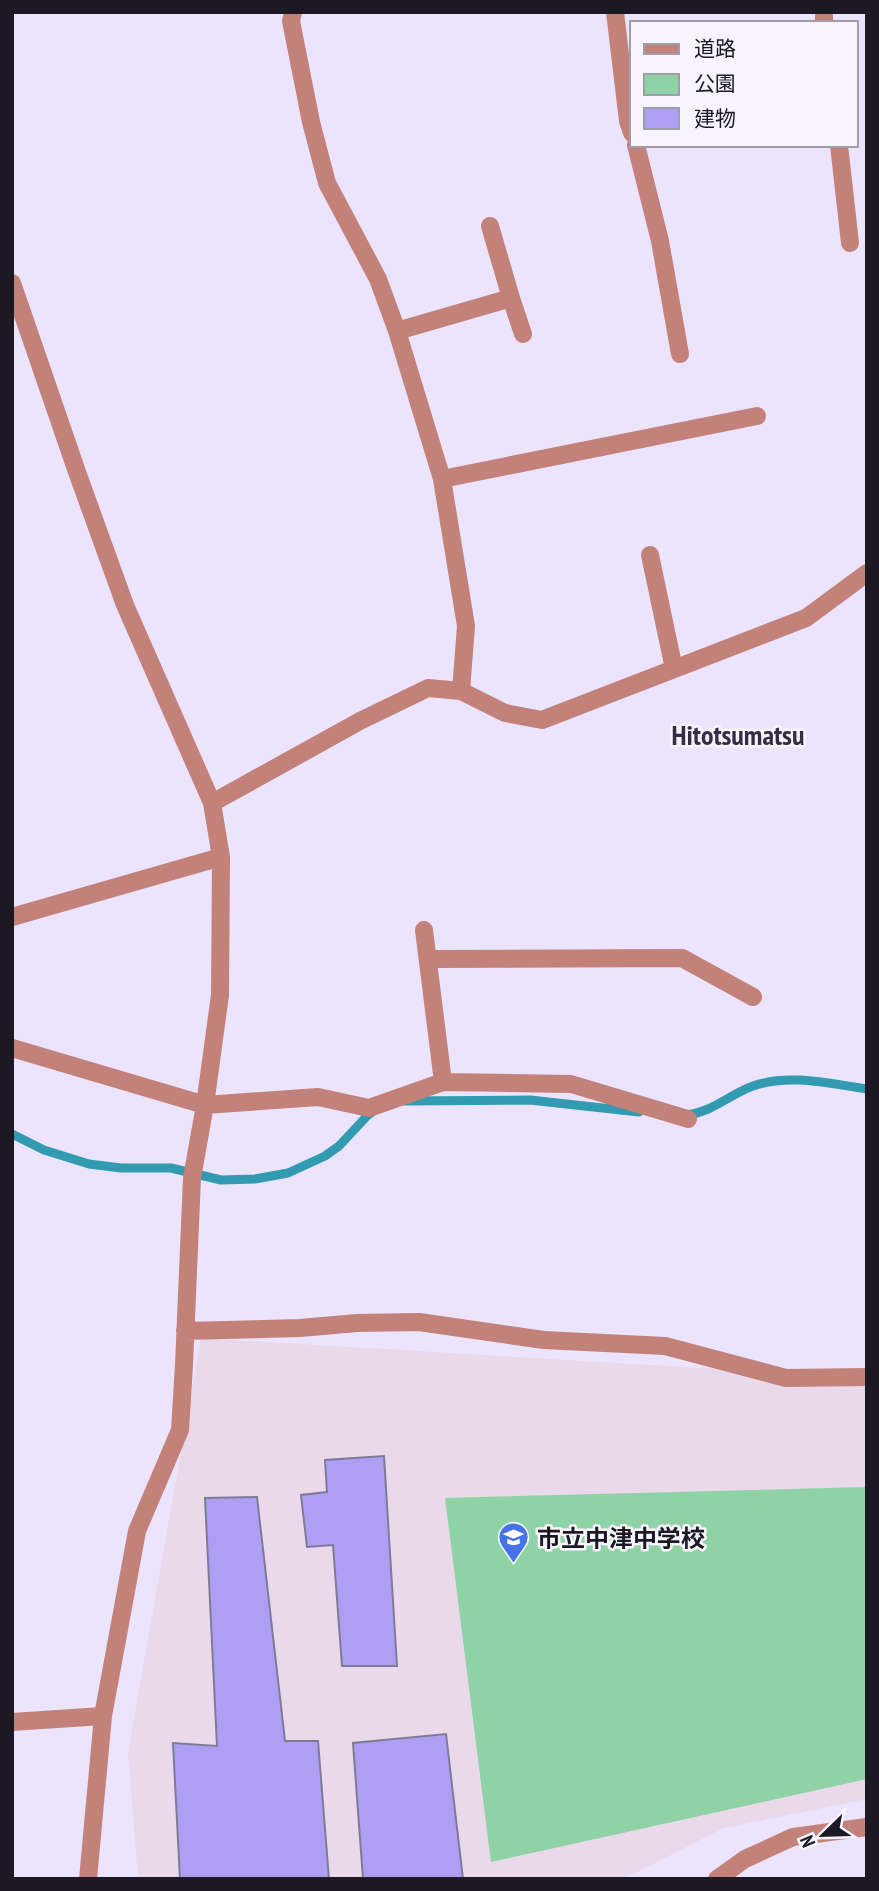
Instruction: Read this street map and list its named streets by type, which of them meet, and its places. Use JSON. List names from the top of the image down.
{
  "districts": ["Hitotsumatsu"],
  "places": {
    "school or university": ["市立中津中学校"]
  },
  "legend": ["道路", "公園", "建物"],
  "north": "bottom left"
}
